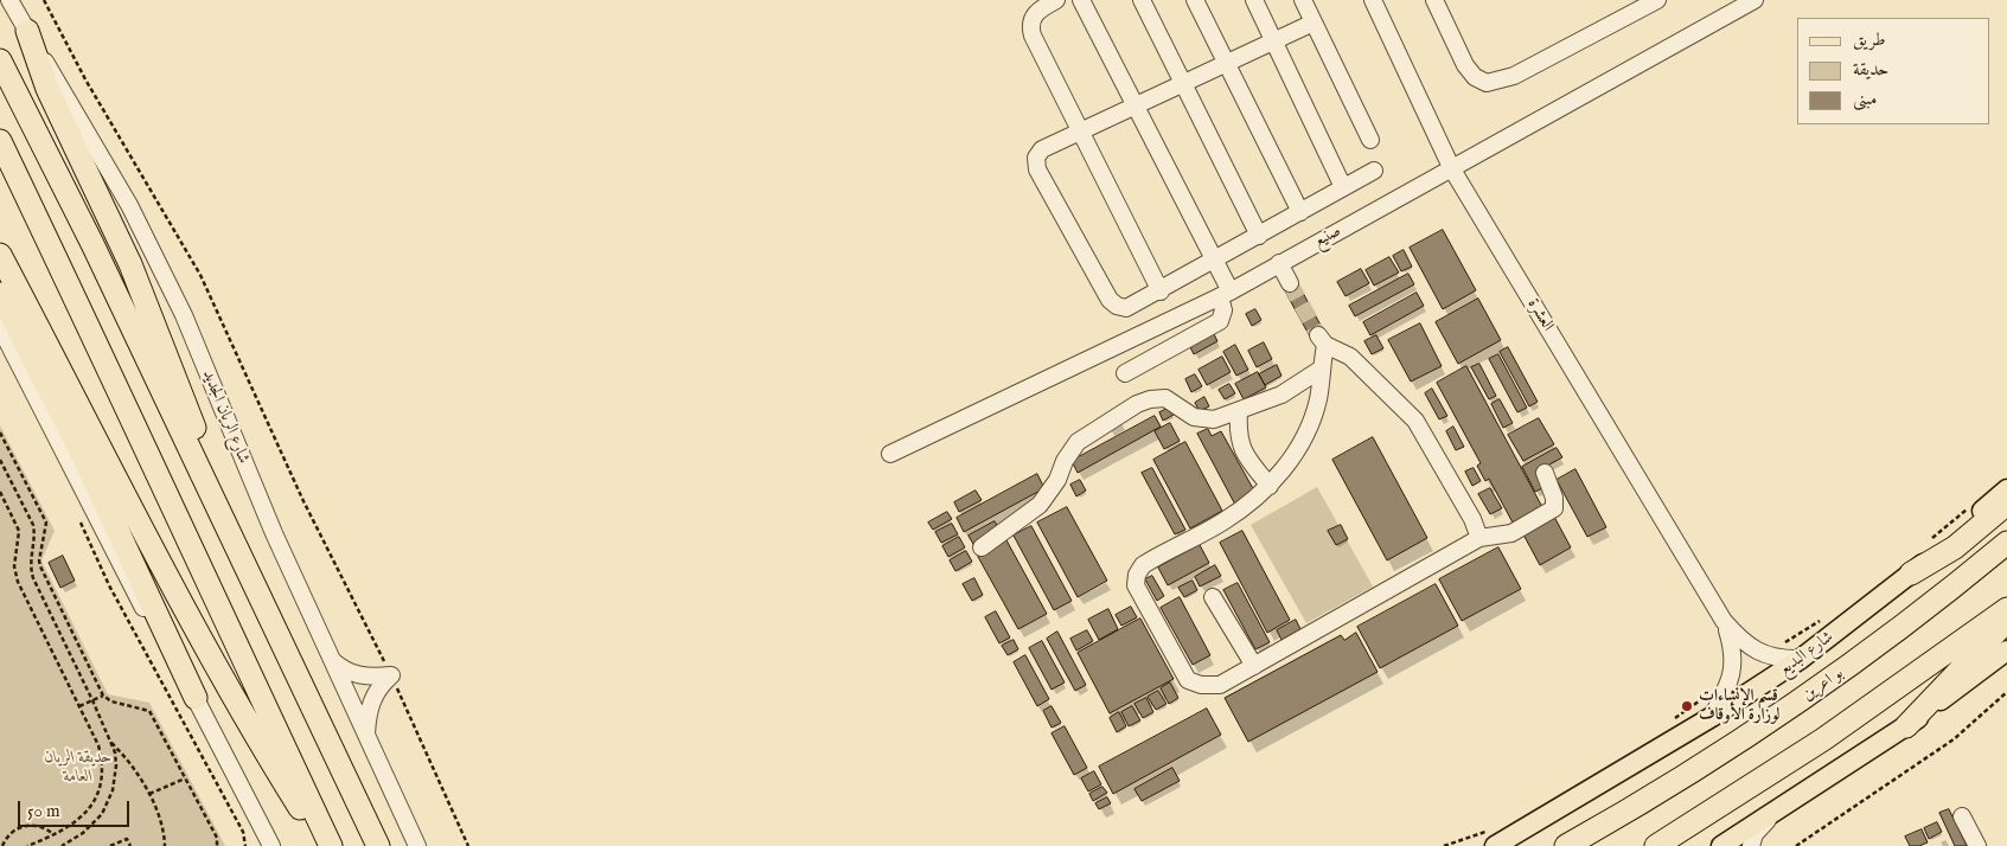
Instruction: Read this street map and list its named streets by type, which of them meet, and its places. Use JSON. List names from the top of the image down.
{
  "streets": {
    "highway": ["بو اعرين"],
    "main road": ["شارع البديع"],
    "street": ["صنيع", "العشرة", "شارع الريان الجديد"]
  },
  "crossings": [
    ["صنيع", "العشرة"],
    ["العشرة", "شارع البديع"]
  ],
  "parks": ["حديقة الريان العامة"],
  "places": ["قسم الإنشاءات لوزارة الأوقاف"],
  "legend": ["طريق", "حديقة", "مبنى"],
  "scale_bar": "50 m"
}
